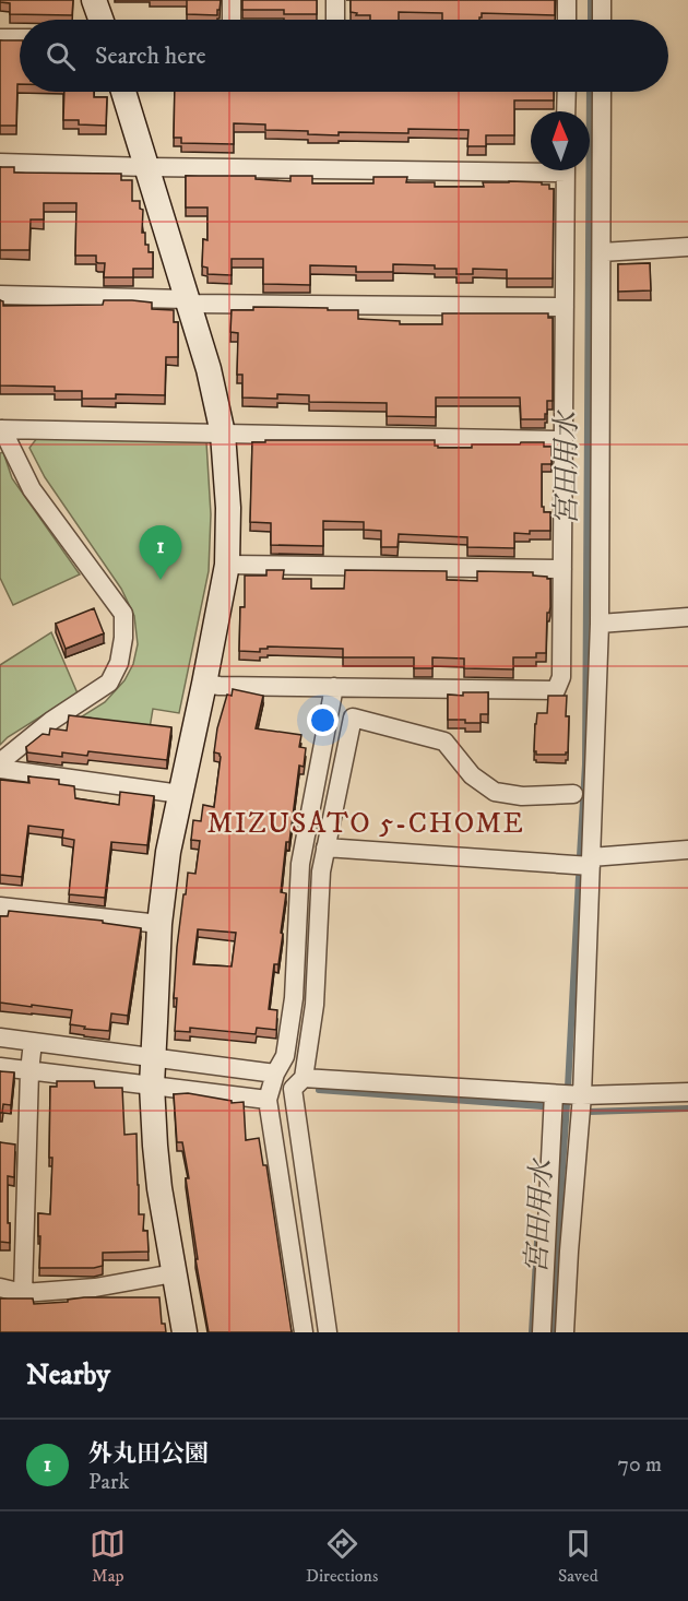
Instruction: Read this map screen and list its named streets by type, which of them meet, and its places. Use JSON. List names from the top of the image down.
{
  "districts": ["MIZUSATO 5-CHOME"],
  "water": ["宮田用水"],
  "north": "top",
  "page": {
    "search": "Search here",
    "pins": "1",
    "heading": "Nearby",
    "list": [
      {
        "mark": "1",
        "name": "外丸田公園",
        "note": "Park",
        "value": "70 m"
      }
    ],
    "nav": ["Map", "Directions", "Saved"]
  }
}
